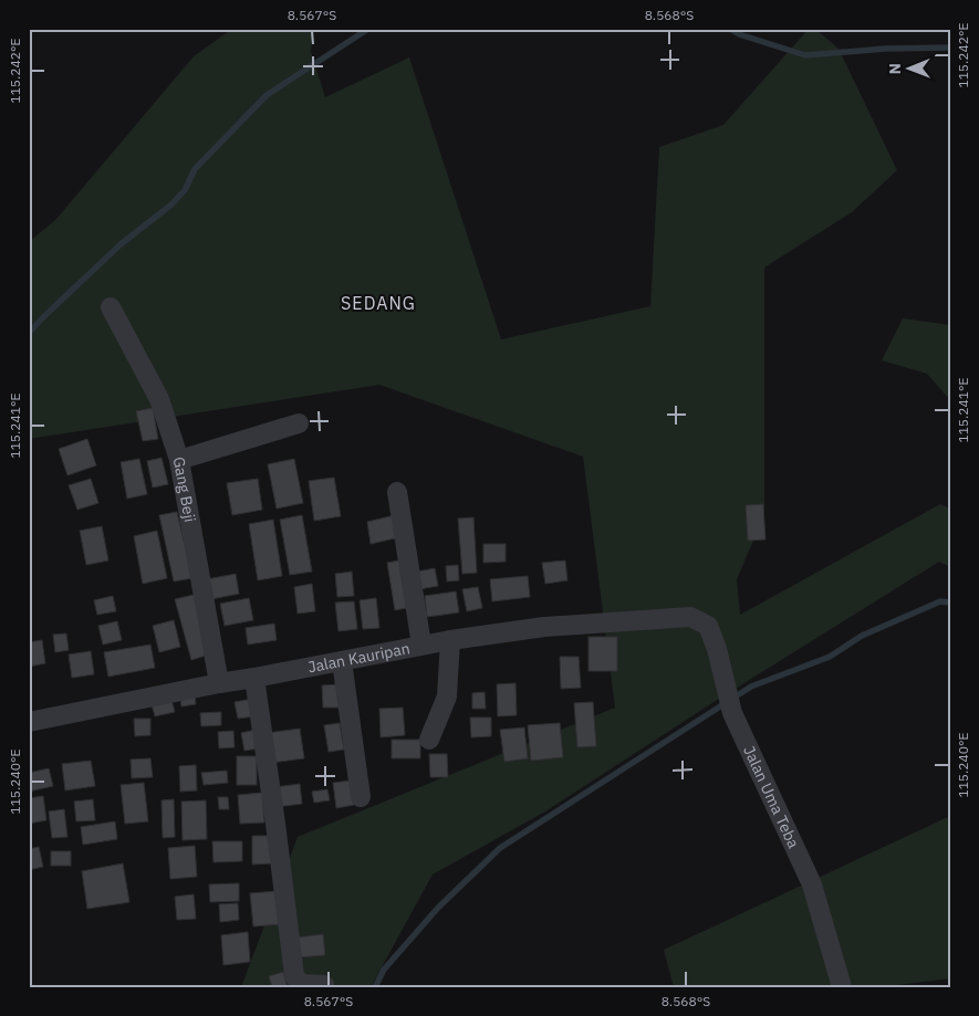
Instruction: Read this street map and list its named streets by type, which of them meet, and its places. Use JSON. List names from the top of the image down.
{
  "streets": {
    "street": ["Gang Beji", "Jalan Kauripan", "Jalan Uma Teba"]
  },
  "crossings": [
    ["Gang Beji", "Jalan Kauripan"],
    ["Jalan Kauripan", "Jalan Uma Teba"]
  ],
  "districts": ["SEDANG"],
  "north": "left",
  "coordinates": [
    "8.567°S",
    "8.568°S",
    "115.242°E",
    "115.241°E",
    "115.240°E"
  ]
}
